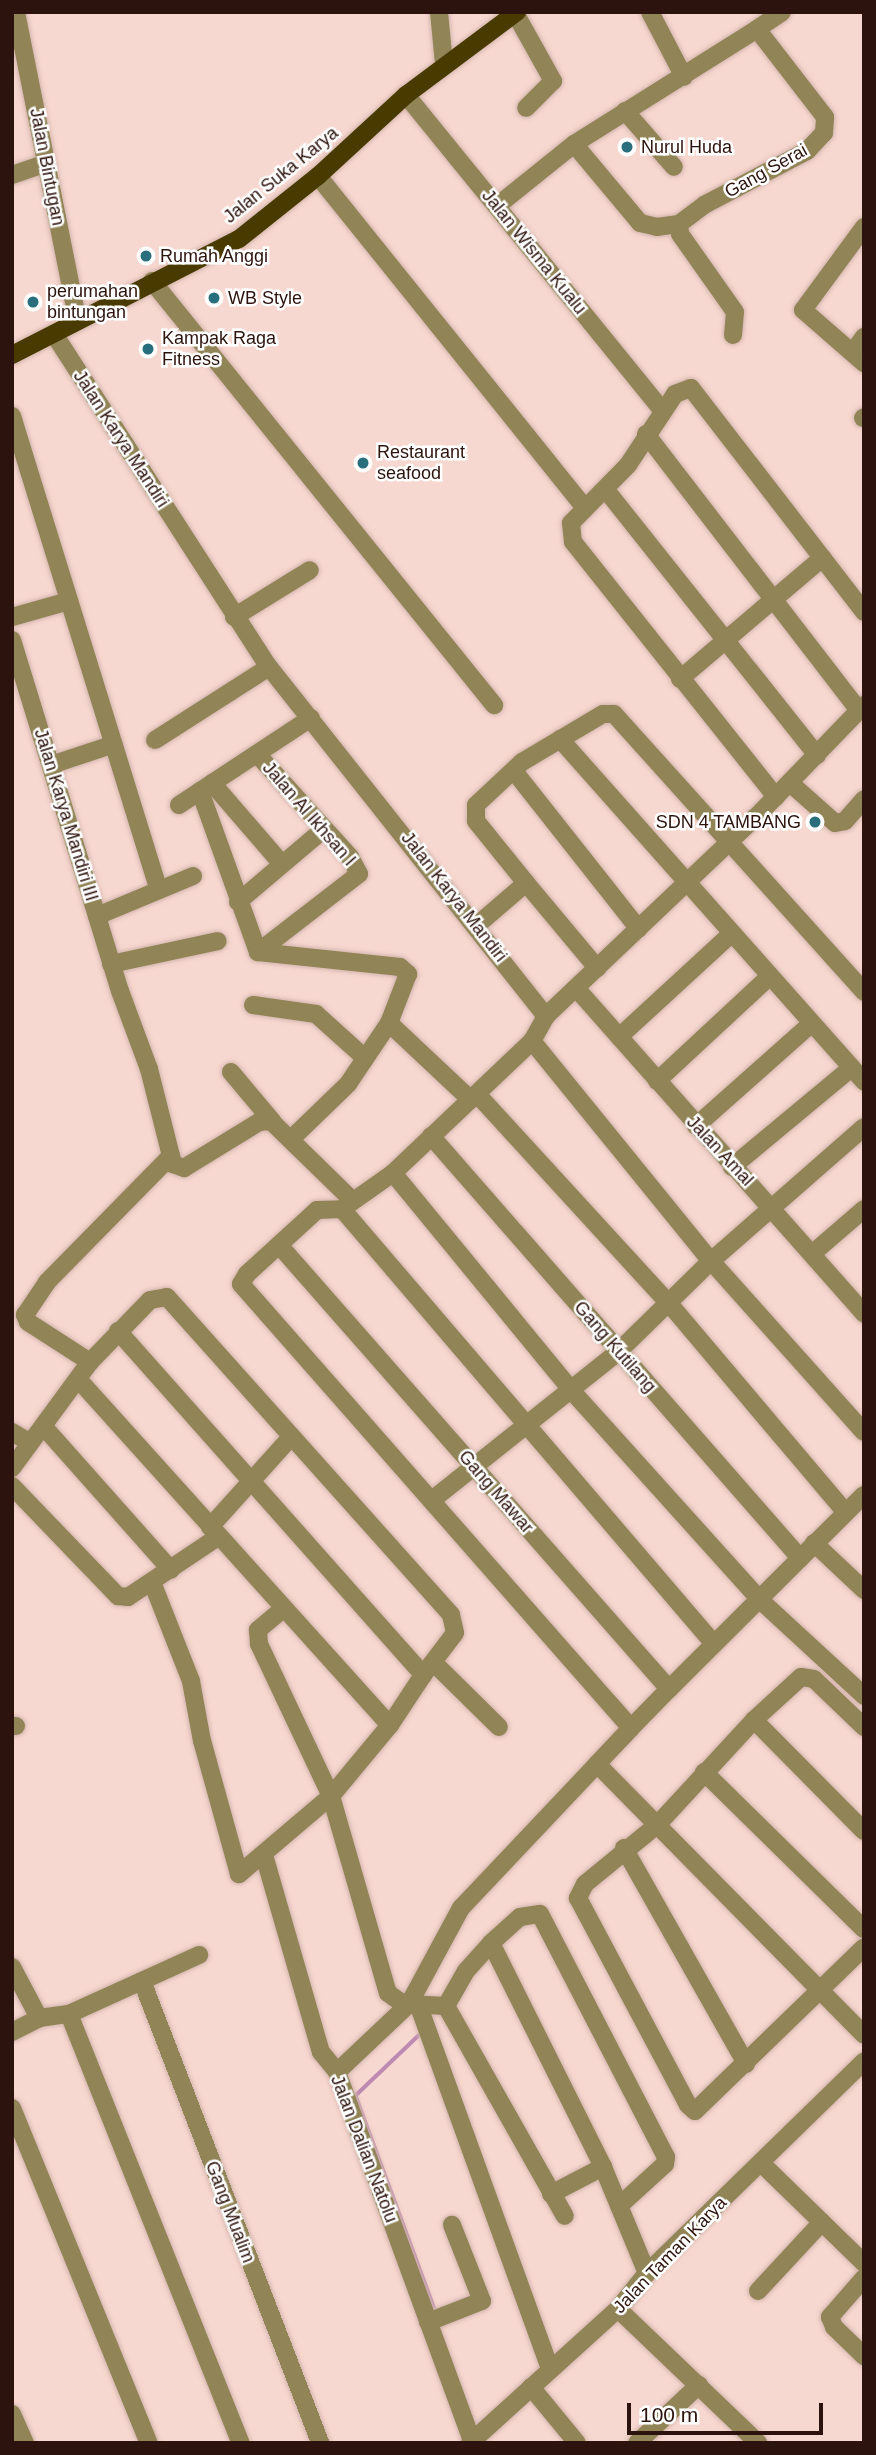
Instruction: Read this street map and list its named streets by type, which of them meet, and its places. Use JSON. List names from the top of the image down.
{
  "streets": {
    "main road": ["Jalan Suka Karya"],
    "street": [
      "Jalan Bintugan",
      "Gang Serai",
      "Jalan Wisma Kualu",
      "Jalan Karya Mandiri",
      "Jalan Al Ikhsan I",
      "Jalan Karya Mandiri III",
      "Jalan Amal",
      "Gang Kutilang",
      "Gang Mawar",
      "Jalan Dalian Natolu",
      "Gang Mualim",
      "Jalan Taman Karya"
    ]
  },
  "crossings": [
    ["Jalan Bintugan", "Jalan Suka Karya"],
    ["Jalan Suka Karya", "Jalan Wisma Kualu"],
    ["Jalan Suka Karya", "Jalan Karya Mandiri"],
    ["Jalan Dalian Natolu", "Jalan Taman Karya"]
  ],
  "places": [
    "Nurul Huda",
    "Rumah Anggi",
    "WB Style",
    "perumahan bintungan",
    "Kampak Raga Fitness",
    "Restaurant seafood",
    "SDN 4 TAMBANG"
  ],
  "scale_bar": "100 m"
}
